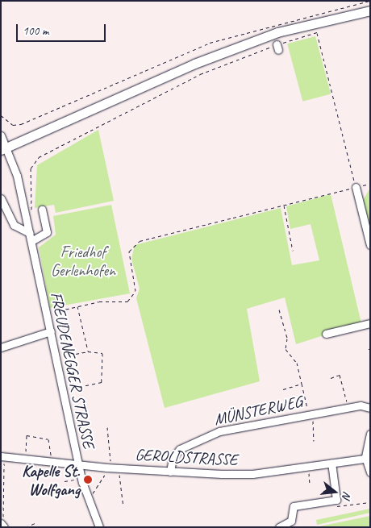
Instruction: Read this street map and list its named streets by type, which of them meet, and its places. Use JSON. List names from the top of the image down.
{
  "streets": {
    "street": ["FREUDENEGGER STRASSE", "MÜNSTERWEG", "GEROLDSTRASSE"]
  },
  "crossings": [
    ["FREUDENEGGER STRASSE", "GEROLDSTRASSE"],
    ["MÜNSTERWEG", "GEROLDSTRASSE"]
  ],
  "parks": ["Friedhof Gerlenhofen"],
  "places": ["Kapelle St. Wolfgang"],
  "scale_bar": "100 m",
  "north": "right"
}
